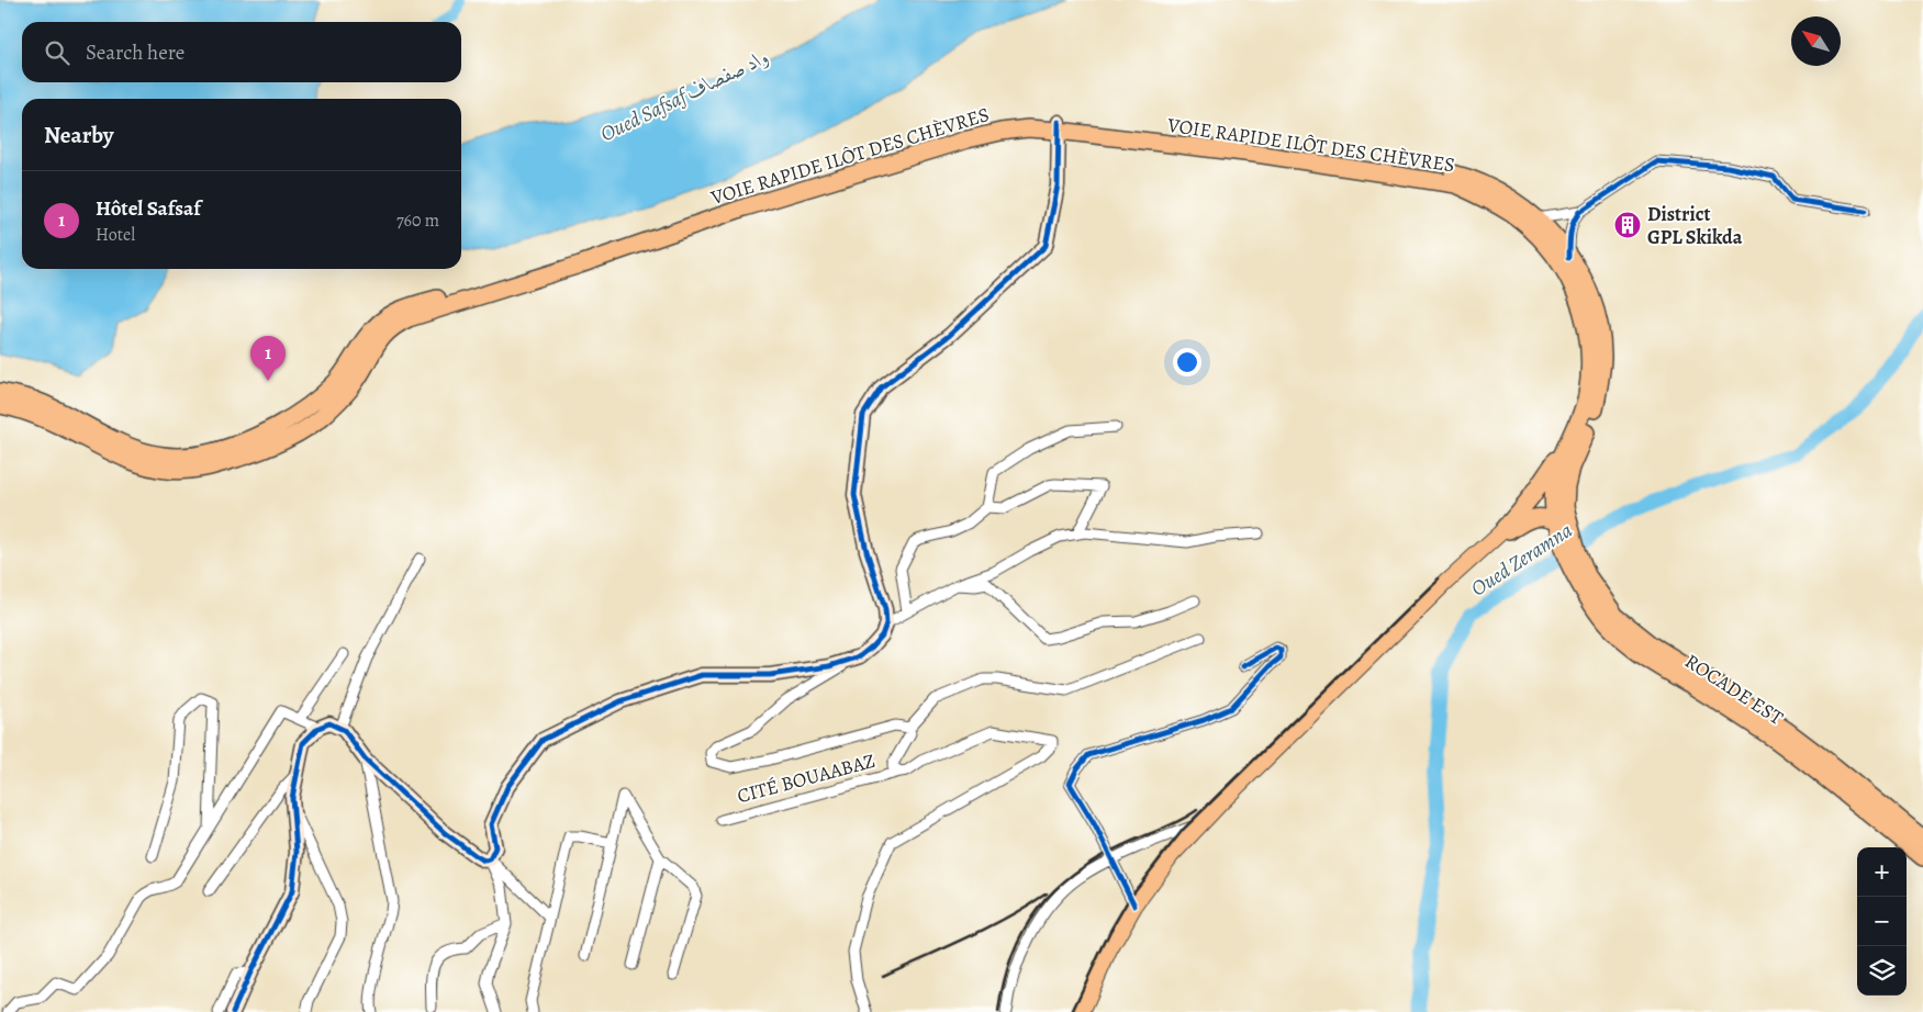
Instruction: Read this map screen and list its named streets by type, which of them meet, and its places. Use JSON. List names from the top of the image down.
{
  "streets": {
    "highway": ["VOIE RAPIDE ILÔT DES CHÈVRES", "ROCADE EST"],
    "street": ["CITÉ BOUAABAZ"]
  },
  "crossings": [
    ["VOIE RAPIDE ILÔT DES CHÈVRES", "ROCADE EST"]
  ],
  "water": ["Oued Safsaf واد صفصاف", "Oued Zeramna"],
  "places": {
    "building": ["District GPL Skikda"]
  },
  "north": "top left",
  "page": {
    "search": "Search here",
    "heading": "Nearby",
    "list": [
      {
        "mark": "1",
        "name": "Hôtel Safsaf",
        "note": "Hotel",
        "value": "760 m"
      }
    ],
    "pins": "1",
    "map_buttons": ["+", "−"]
  }
}
